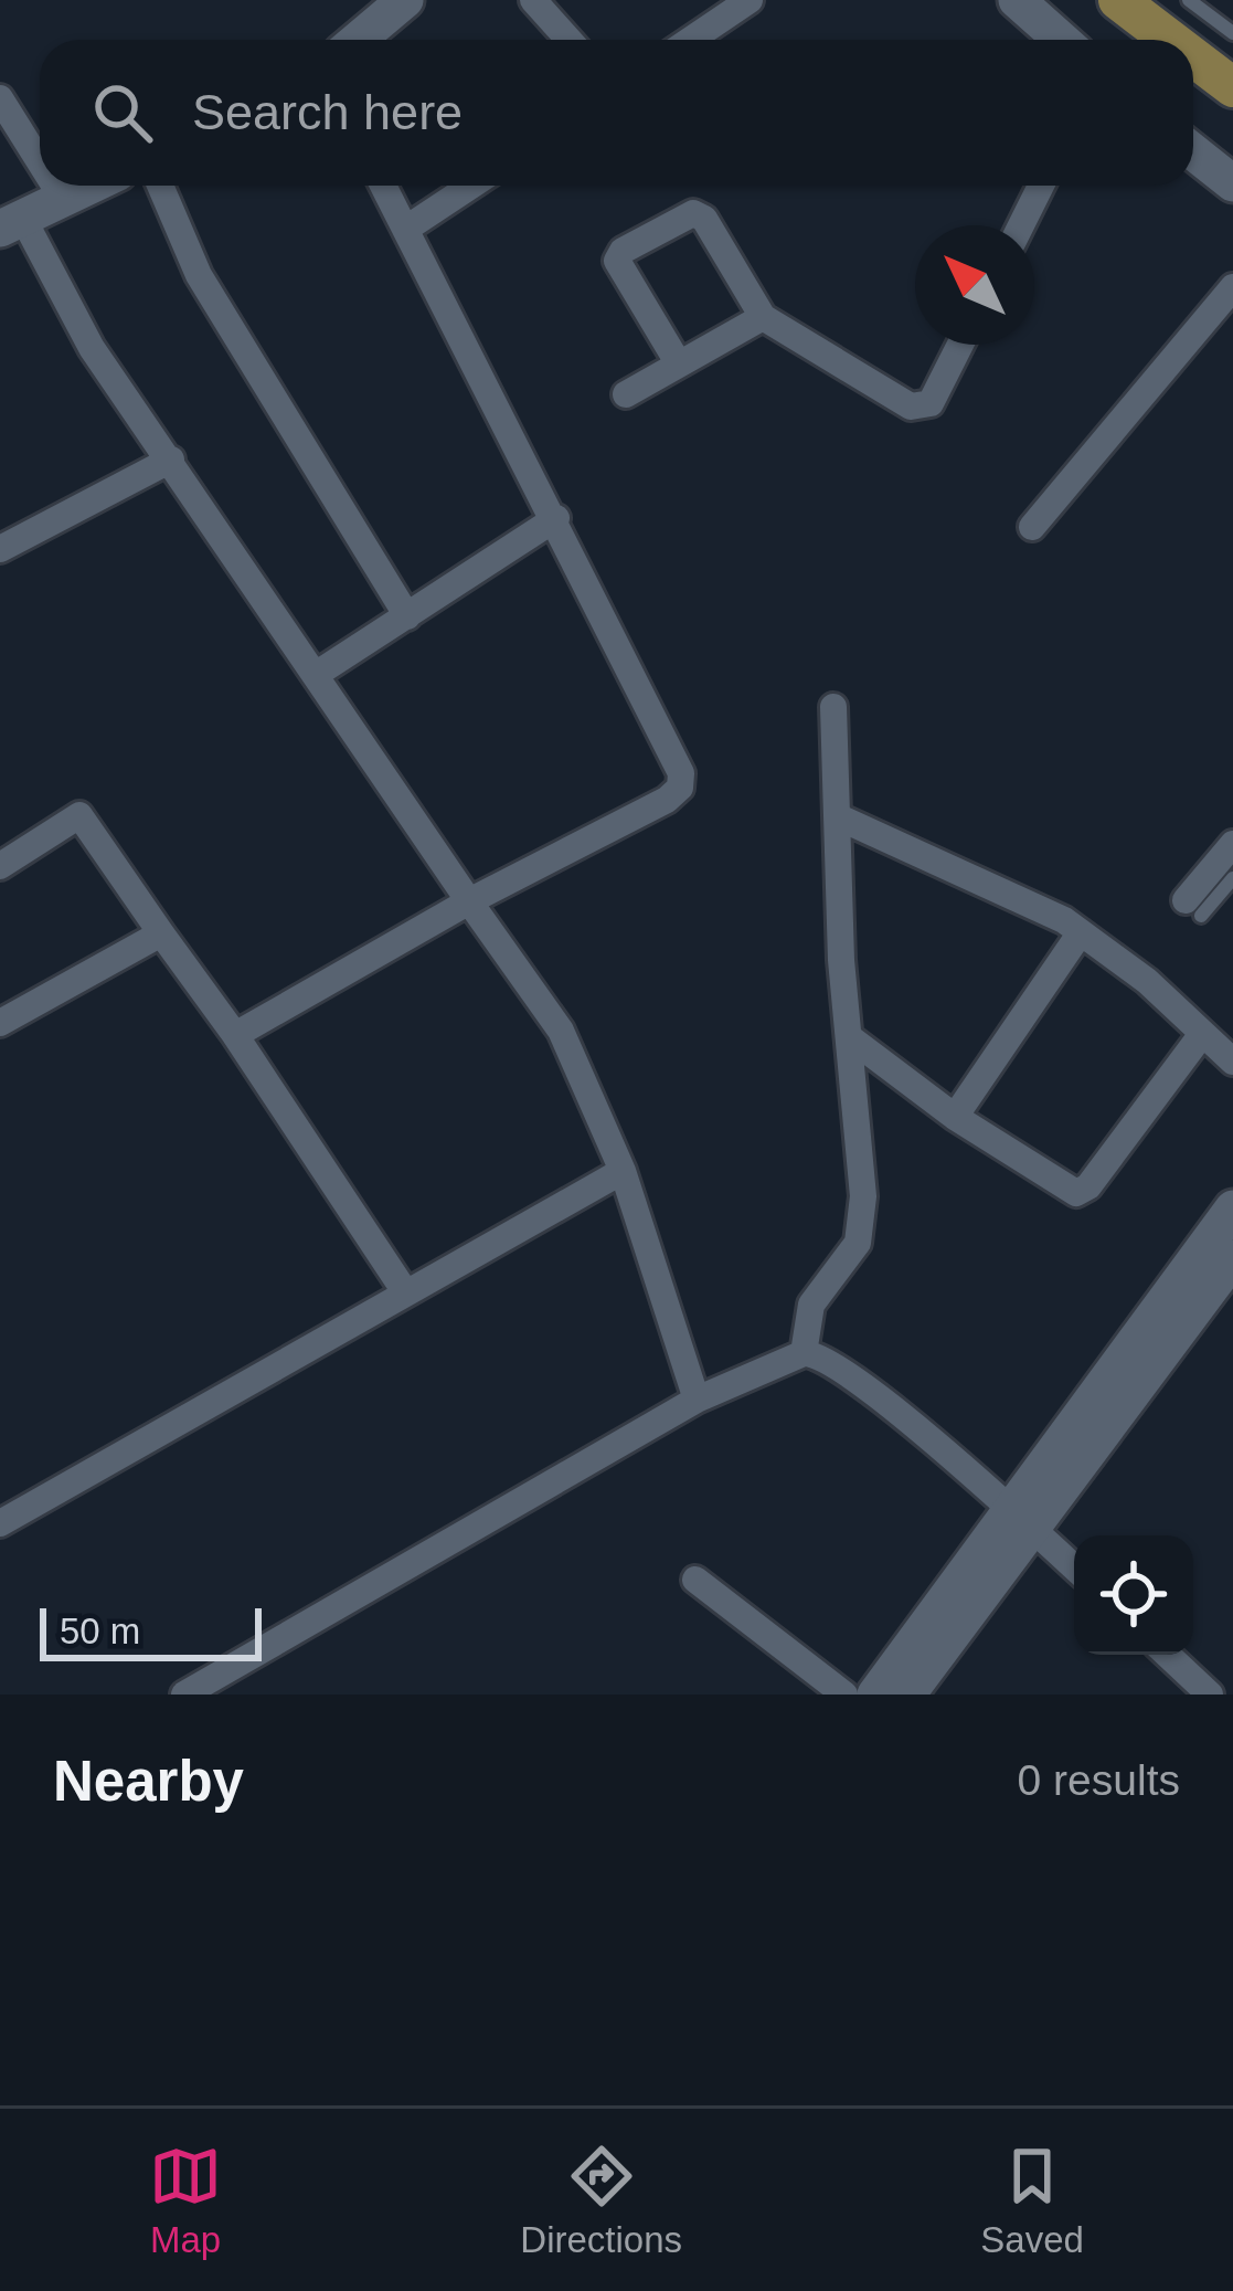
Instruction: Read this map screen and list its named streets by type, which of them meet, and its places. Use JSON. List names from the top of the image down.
{
  "scale_bar": "50 m",
  "north": "top left",
  "page": {
    "search": "Search here",
    "scale": "50 m",
    "heading": ["Nearby", "0 results"],
    "nav": ["Map", "Directions", "Saved"]
  }
}
